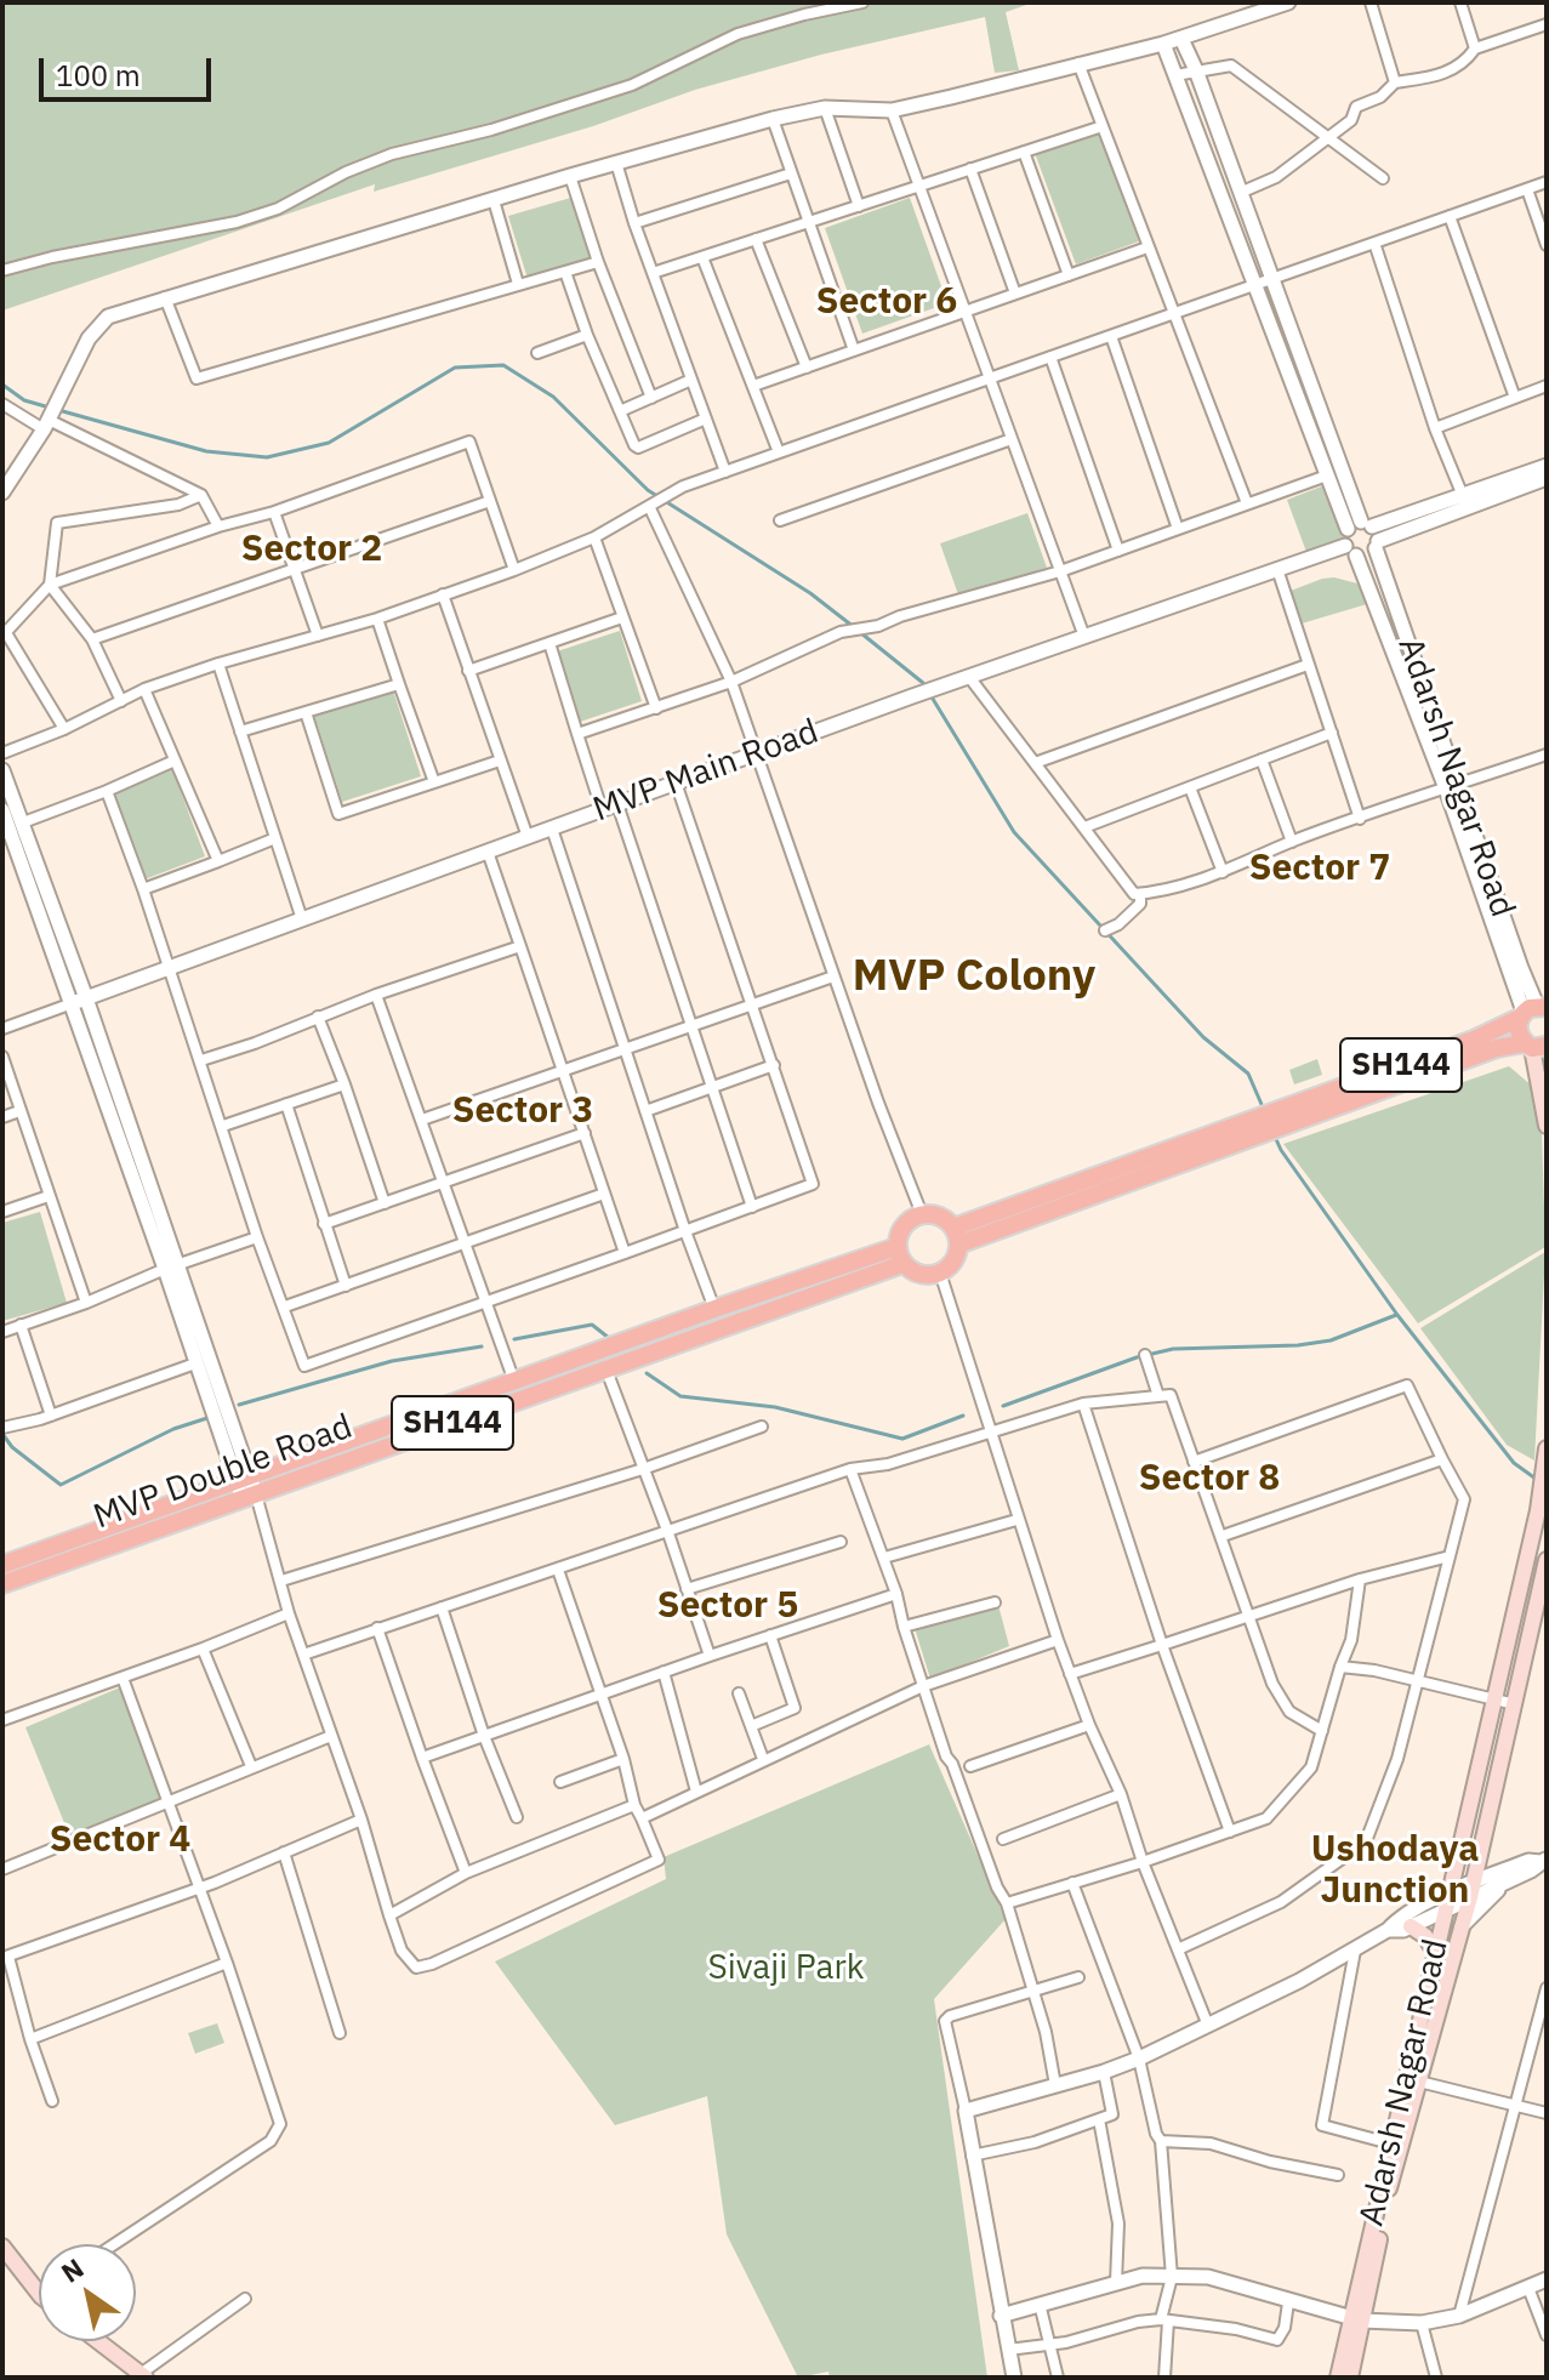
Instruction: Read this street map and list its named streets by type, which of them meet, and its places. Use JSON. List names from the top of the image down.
{
  "streets": {
    "main road": ["Adarsh Nagar Road", "SH144", "MVP Double Road"],
    "street": ["MVP Main Road"]
  },
  "crossings": [
    ["MVP Main Road", "Adarsh Nagar Road"],
    ["SH144", "MVP Double Road"]
  ],
  "districts": [
    "Sector 6",
    "Sector 2",
    "Sector 7",
    "MVP Colony",
    "Sector 3",
    "Sector 8",
    "Sector 5",
    "Sector 4",
    "Ushodaya Junction"
  ],
  "parks": ["Sivaji Park"],
  "scale_bar": "100 m",
  "north": "top left"
}
